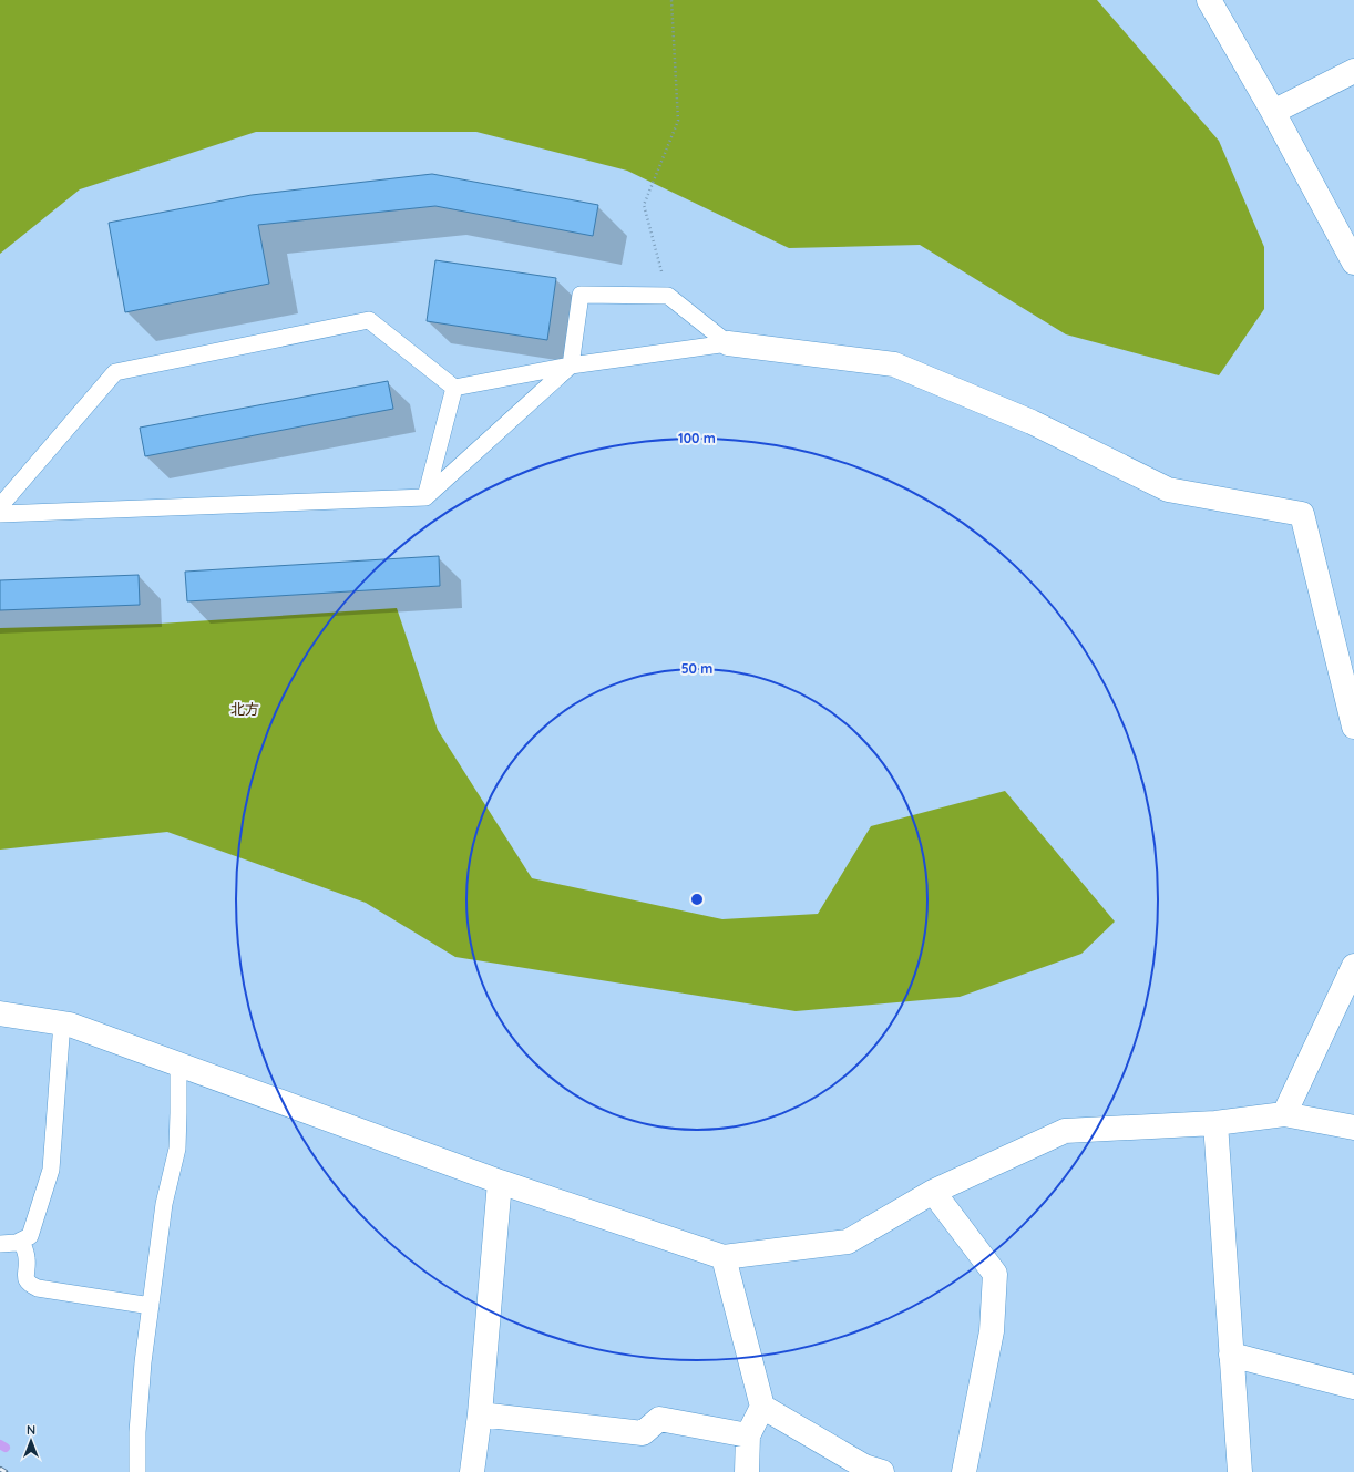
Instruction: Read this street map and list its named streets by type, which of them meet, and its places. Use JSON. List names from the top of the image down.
{
  "districts": ["北方"],
  "north": "top",
  "rings": ["100 m", "50 m"]
}
